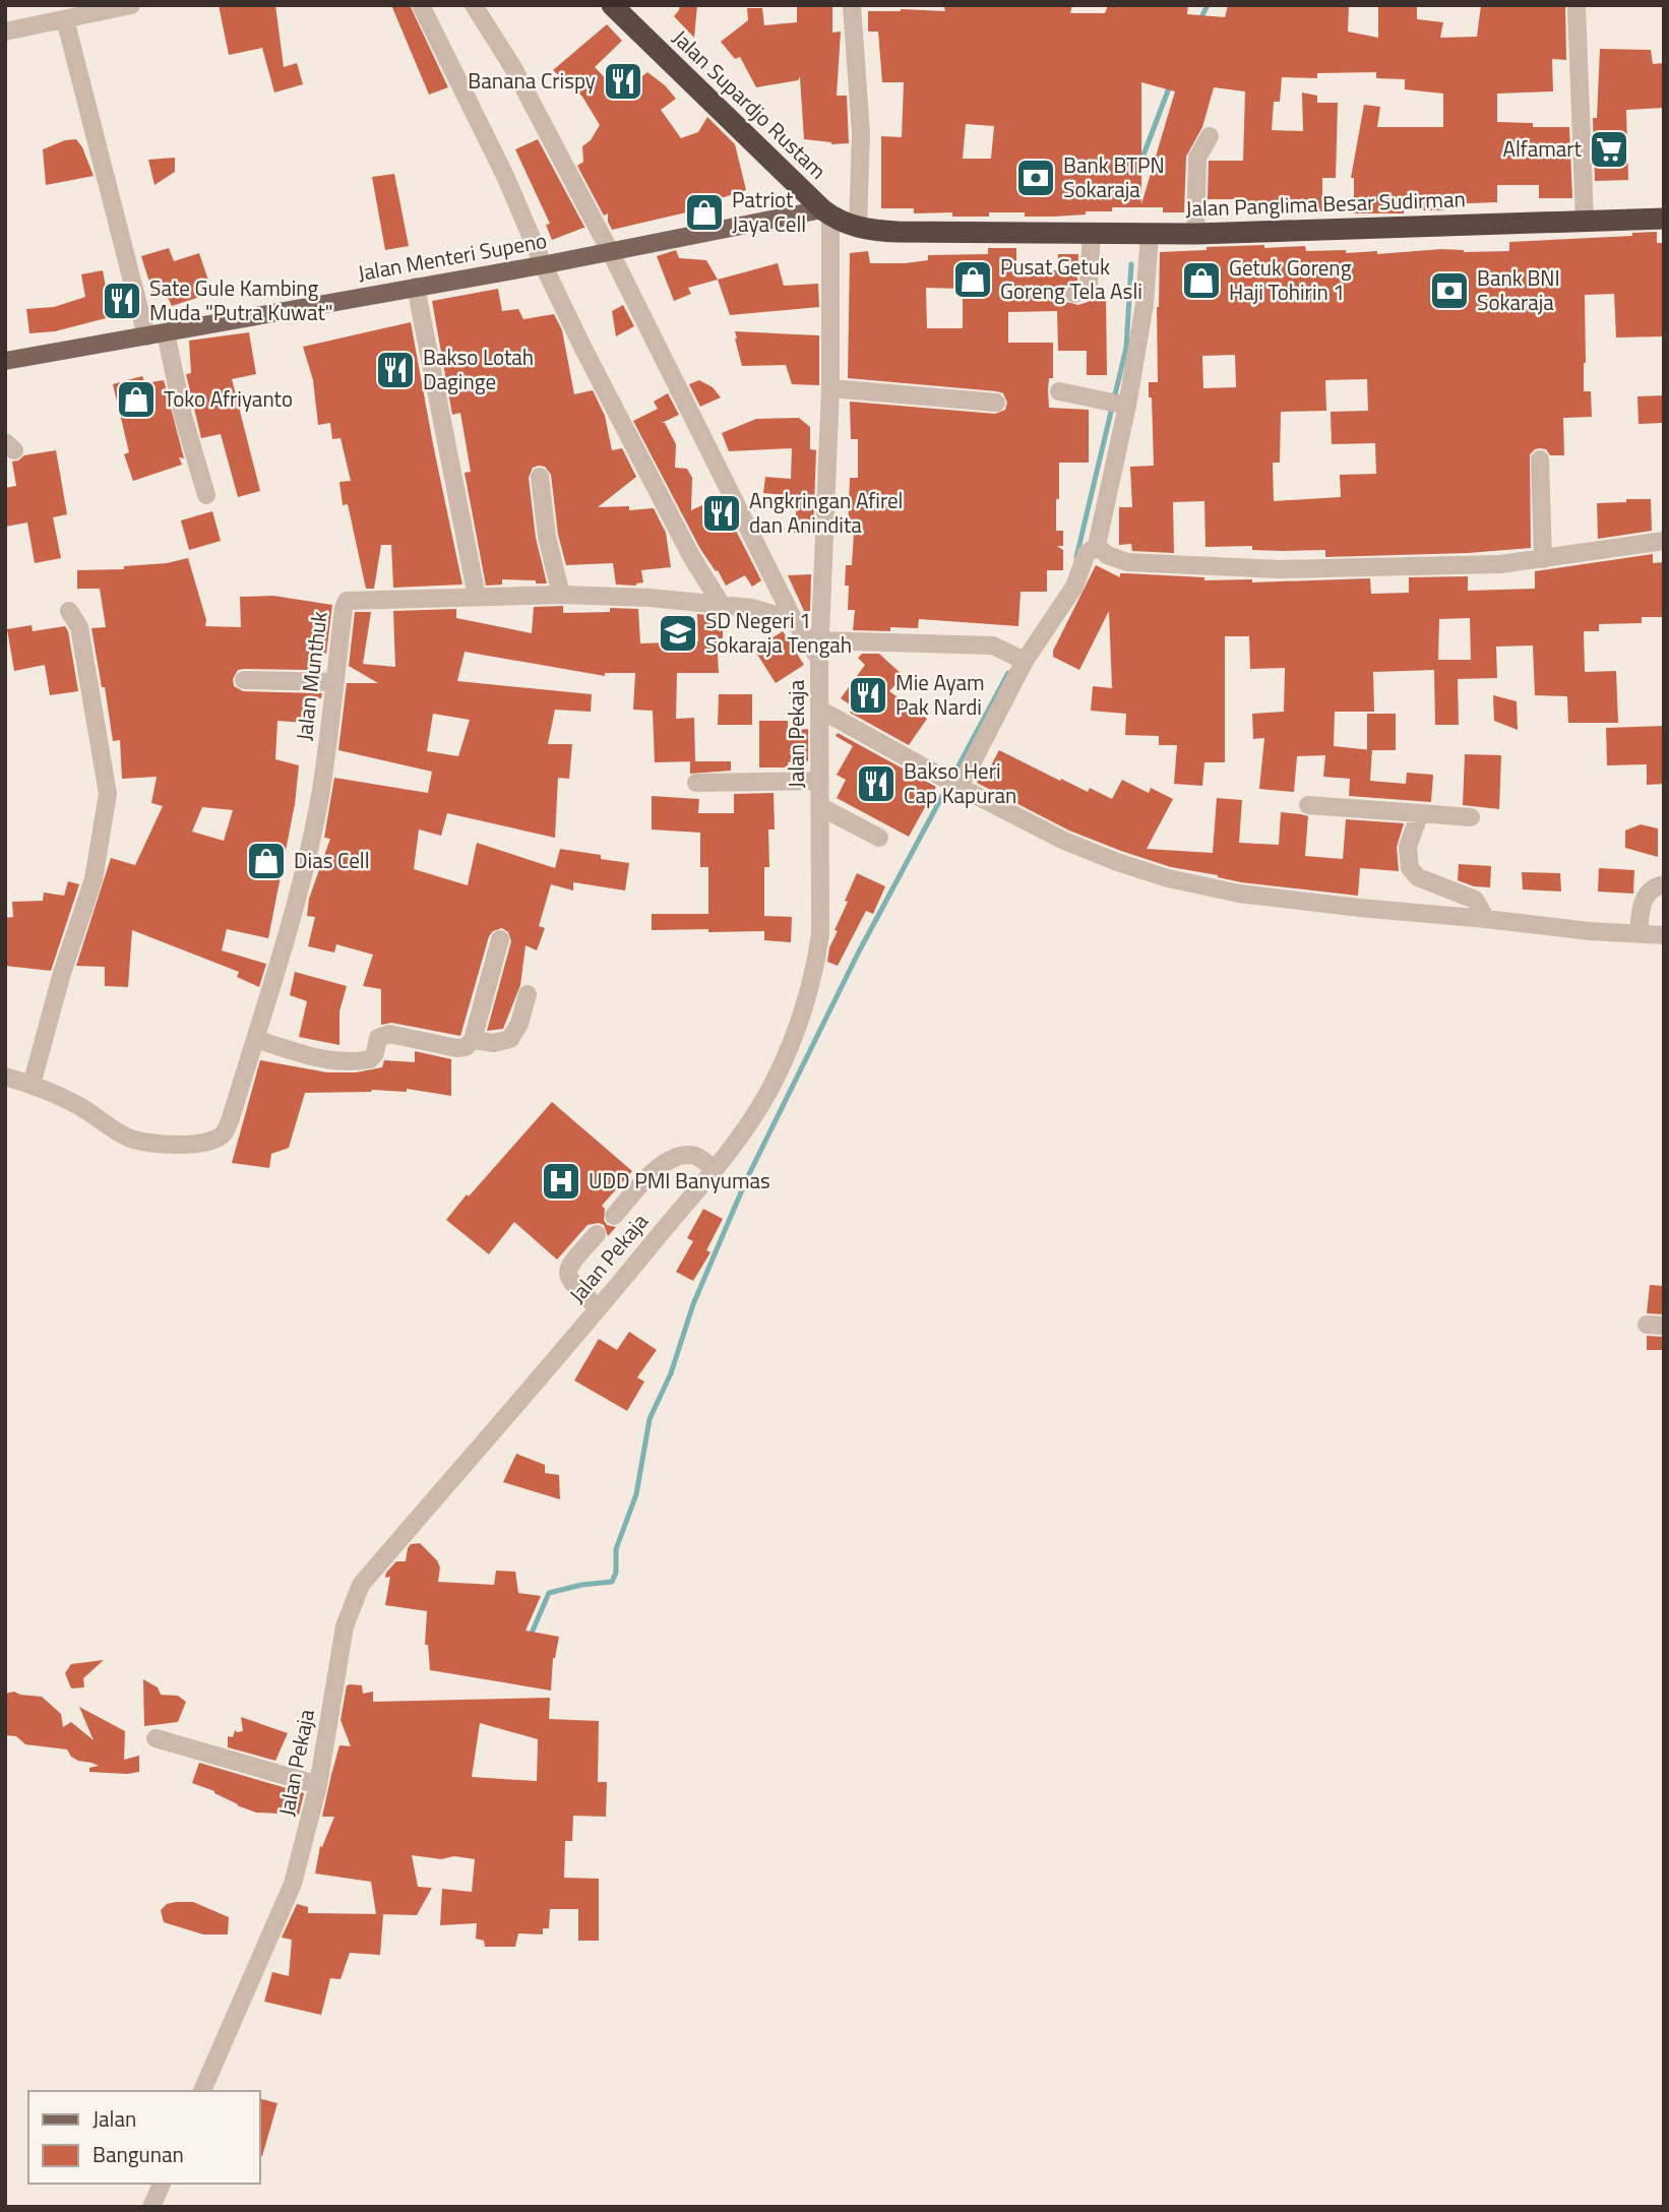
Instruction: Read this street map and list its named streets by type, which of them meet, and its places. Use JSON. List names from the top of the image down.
{
  "streets": {
    "highway": ["Jalan Supardjo Rustam", "Jalan Panglima Besar Sudirman"],
    "main road": ["Jalan Menteri Supeno"],
    "street": ["Jalan Munthuk", "Jalan Pekaja"]
  },
  "crossings": [
    ["Jalan Supardjo Rustam", "Jalan Panglima Besar Sudirman"],
    ["Jalan Supardjo Rustam", "Jalan Menteri Supeno"],
    ["Jalan Supardjo Rustam", "Jalan Pekaja"],
    ["Jalan Panglima Besar Sudirman", "Jalan Menteri Supeno"],
    ["Jalan Panglima Besar Sudirman", "Jalan Pekaja"],
    ["Jalan Menteri Supeno", "Jalan Pekaja"]
  ],
  "places": {
    "restaurant": [
      "Banana Crispy",
      "Sate Gule Kambing Muda \"Putra Kuwat\"",
      "Bakso Lotah Daginge",
      "Angkringan Afirel dan Anindita",
      "Mie Ayam Pak Nardi",
      "Bakso Heri Cap Kapuran"
    ],
    "supermarket": ["Alfamart"],
    "bank": ["Bank BTPN Sokaraja", "Bank BNI Sokaraja"],
    "shop": [
      "Patriot Jaya Cell",
      "Pusat Getuk Goreng Tela Asli",
      "Getuk Goreng Haji Tohirin 1",
      "Toko Afriyanto",
      "Dias Cell"
    ],
    "school or university": ["SD Negeri 1 Sokaraja Tengah"],
    "hospital": ["UDD PMI Banyumas"]
  },
  "legend": ["Jalan", "Bangunan"]
}
